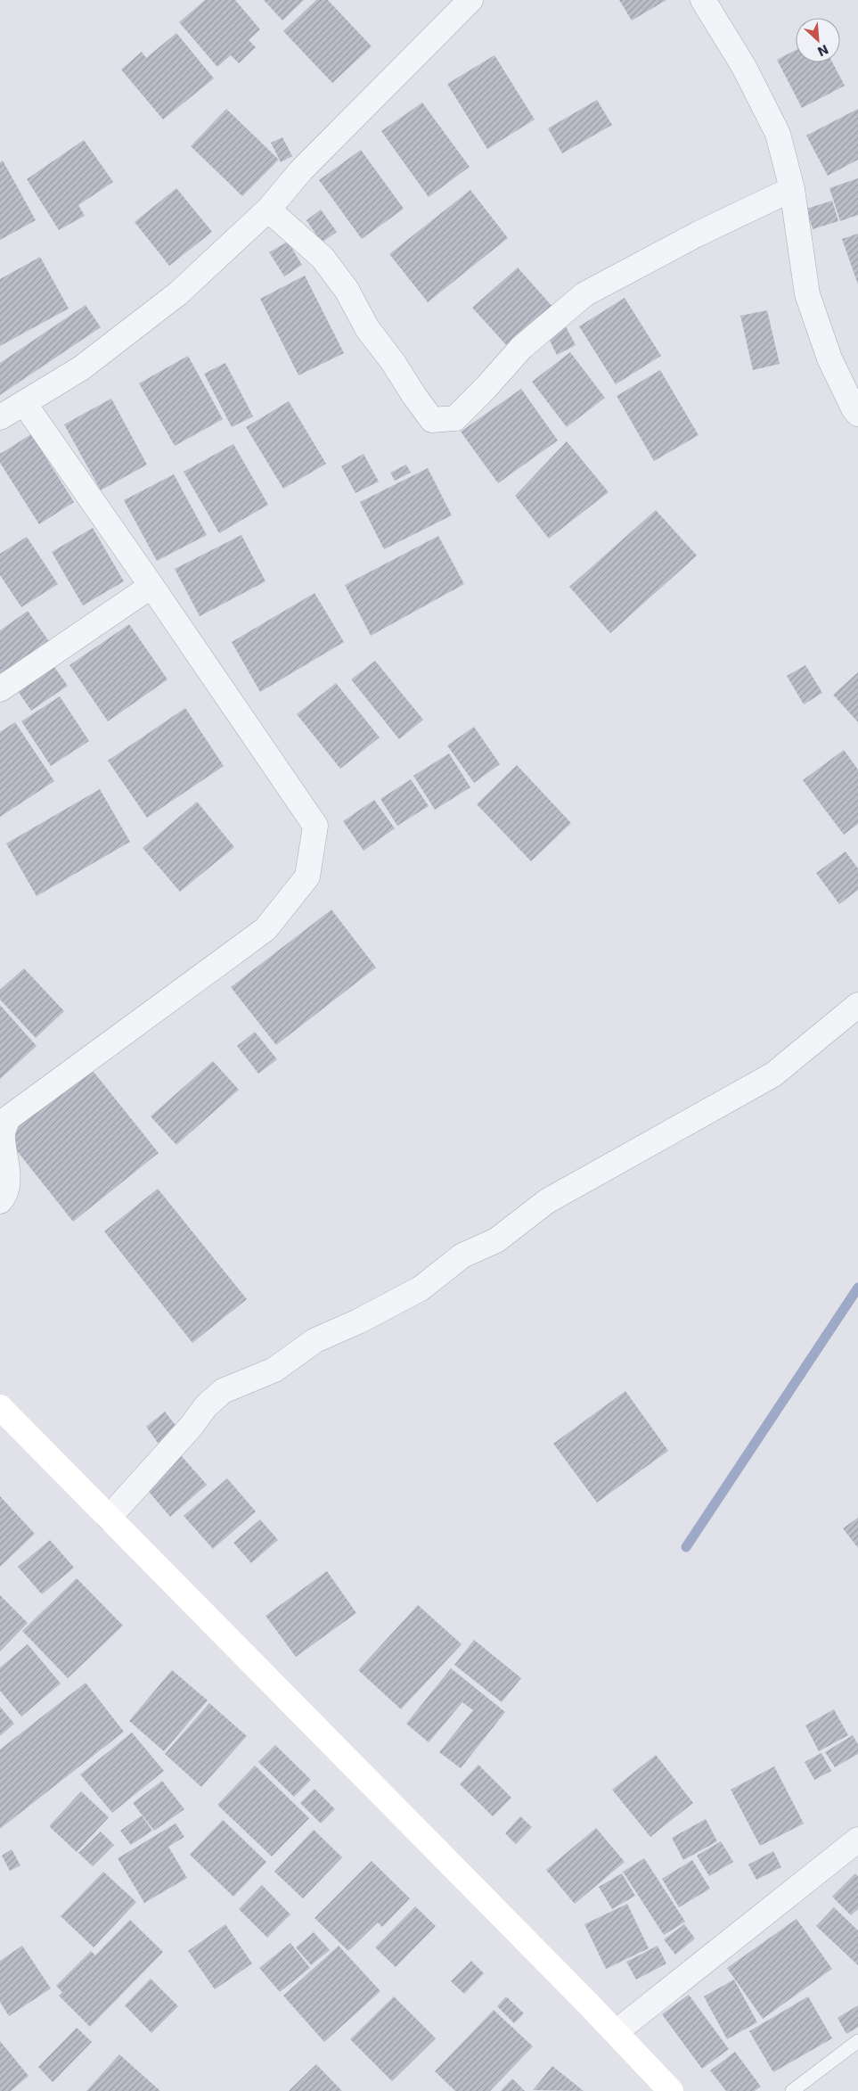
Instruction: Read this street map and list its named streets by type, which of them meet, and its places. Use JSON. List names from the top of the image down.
{
  "north": "bottom right"
}
